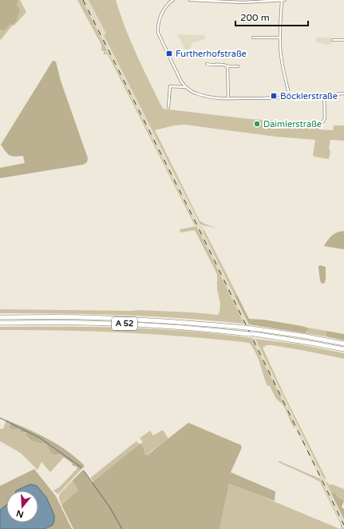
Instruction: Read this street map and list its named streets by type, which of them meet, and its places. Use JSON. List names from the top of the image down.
{
  "streets": {
    "highway": ["A 52"]
  },
  "places": {
    "transit": ["Furtherhofstraße", "Böcklerstraße"],
    "other": ["Daimlerstraße"]
  },
  "scale_bar": "200 m",
  "north": "bottom"
}
